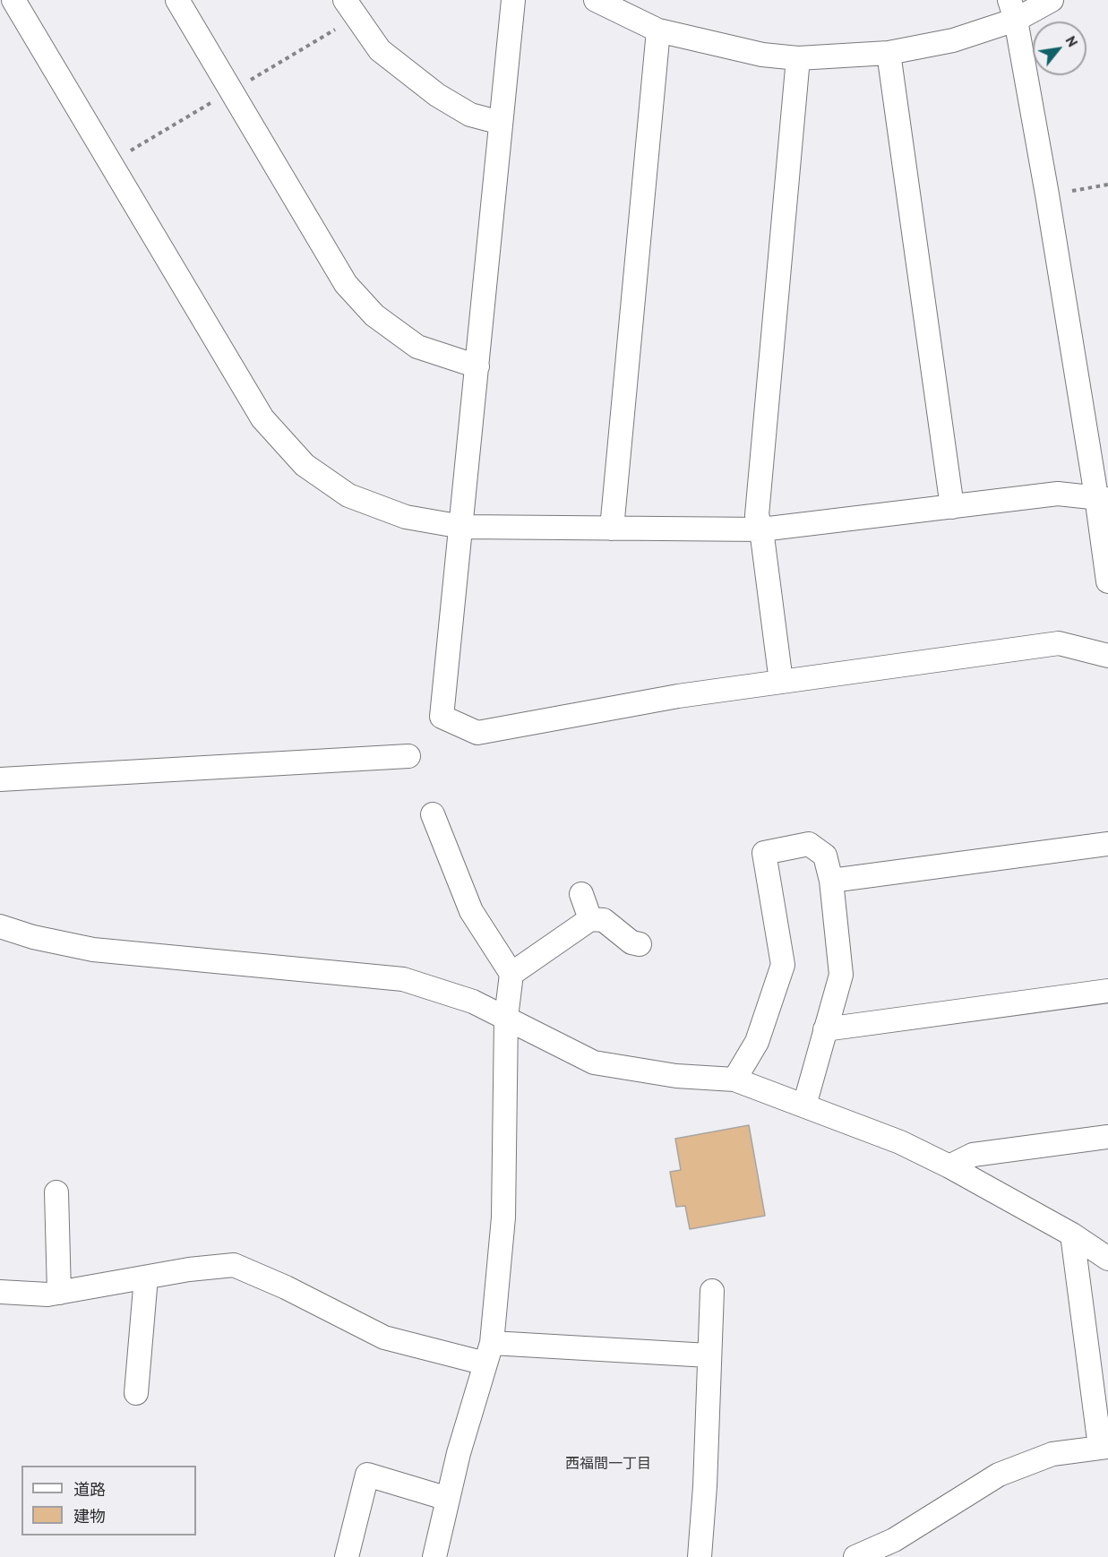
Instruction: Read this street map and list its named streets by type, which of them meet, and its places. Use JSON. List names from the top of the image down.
{
  "districts": ["西福間一丁目"],
  "legend": ["道路", "建物"],
  "north": "top right"
}
